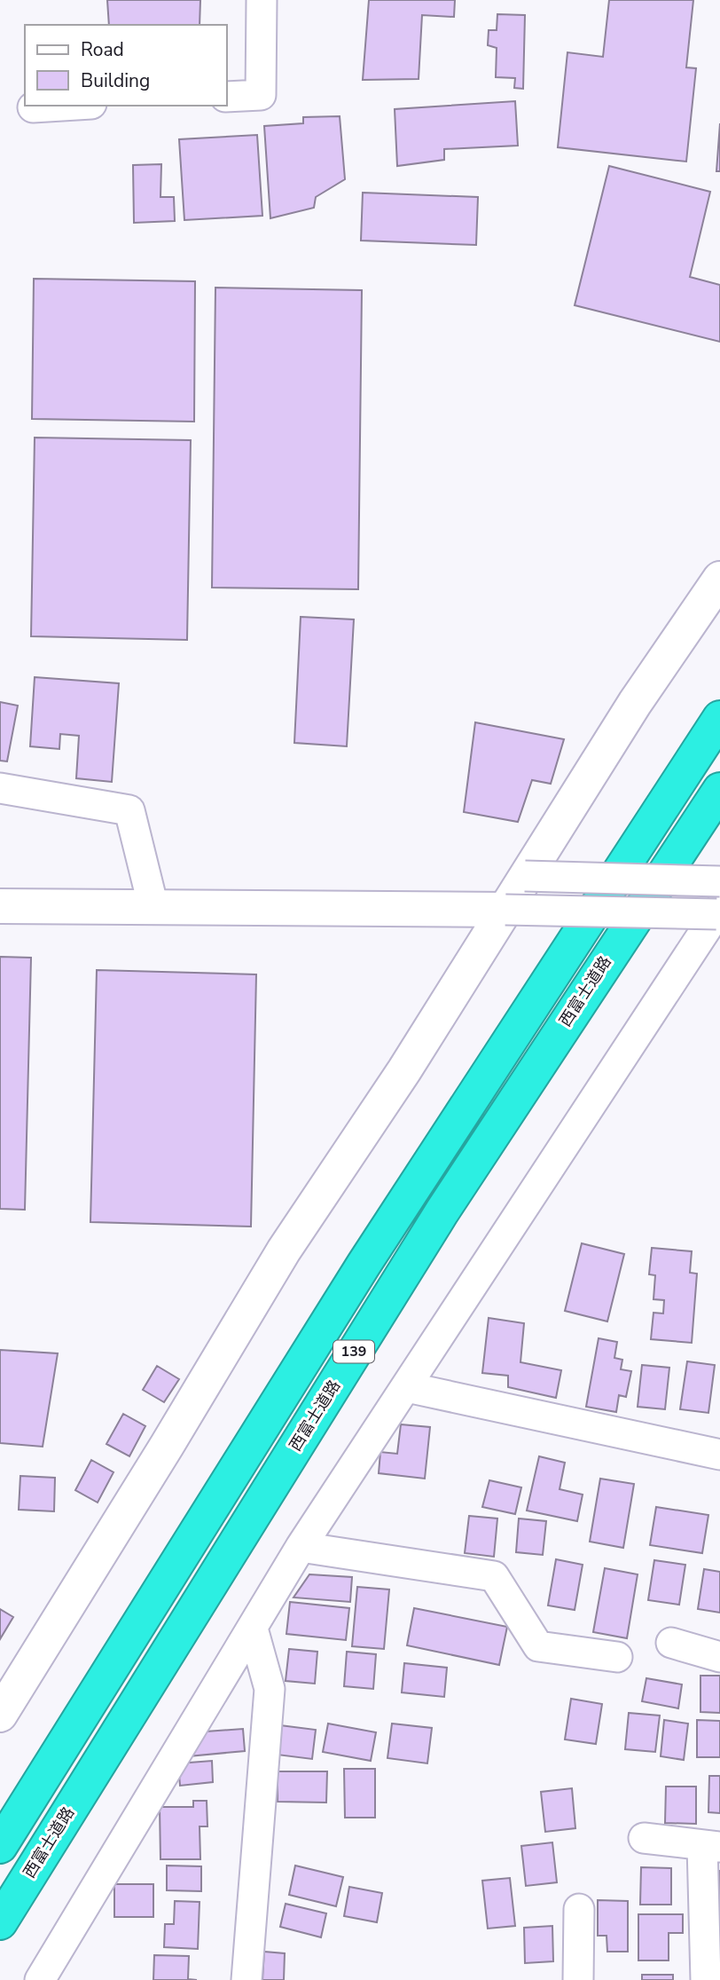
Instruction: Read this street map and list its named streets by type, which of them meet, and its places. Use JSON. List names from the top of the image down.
{
  "streets": {
    "highway": ["西富士道路", "139"]
  },
  "legend": ["Road", "Building"]
}
